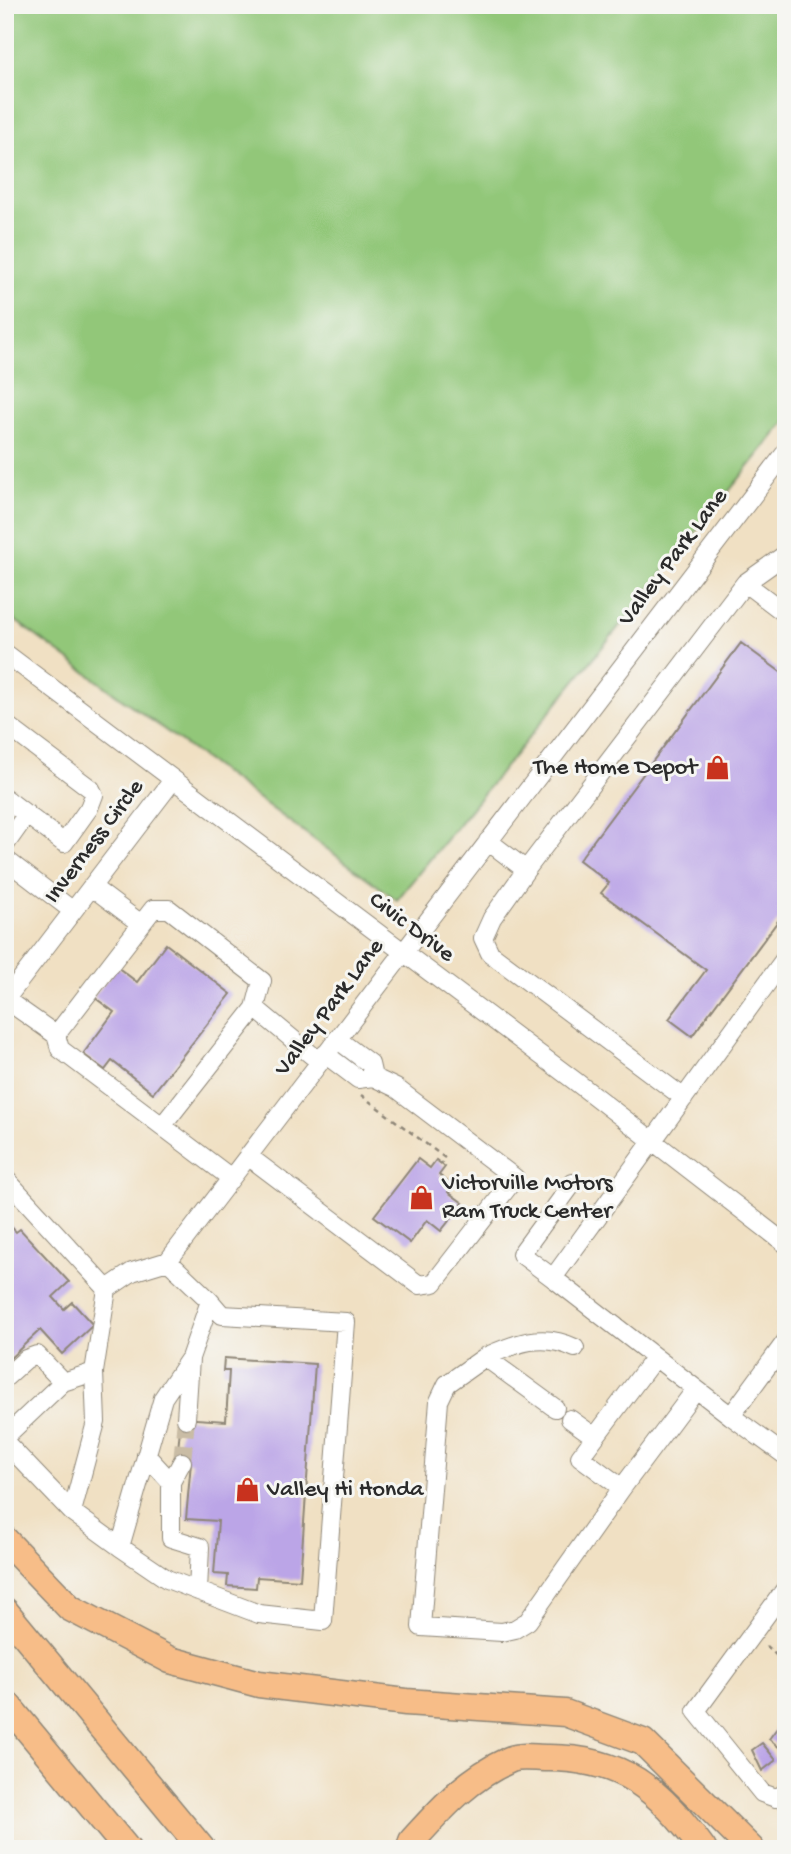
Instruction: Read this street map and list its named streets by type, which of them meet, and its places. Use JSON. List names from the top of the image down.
{
  "streets": {
    "street": ["Valley Park Lane", "Inverness Circle", "Civic Drive"]
  },
  "crossings": [
    ["Valley Park Lane", "Civic Drive"],
    ["Inverness Circle", "Civic Drive"]
  ],
  "places": {
    "shop": ["The Home Depot", "Victorville Motors Ram Truck Center", "Valley Hi Honda"]
  }
}
